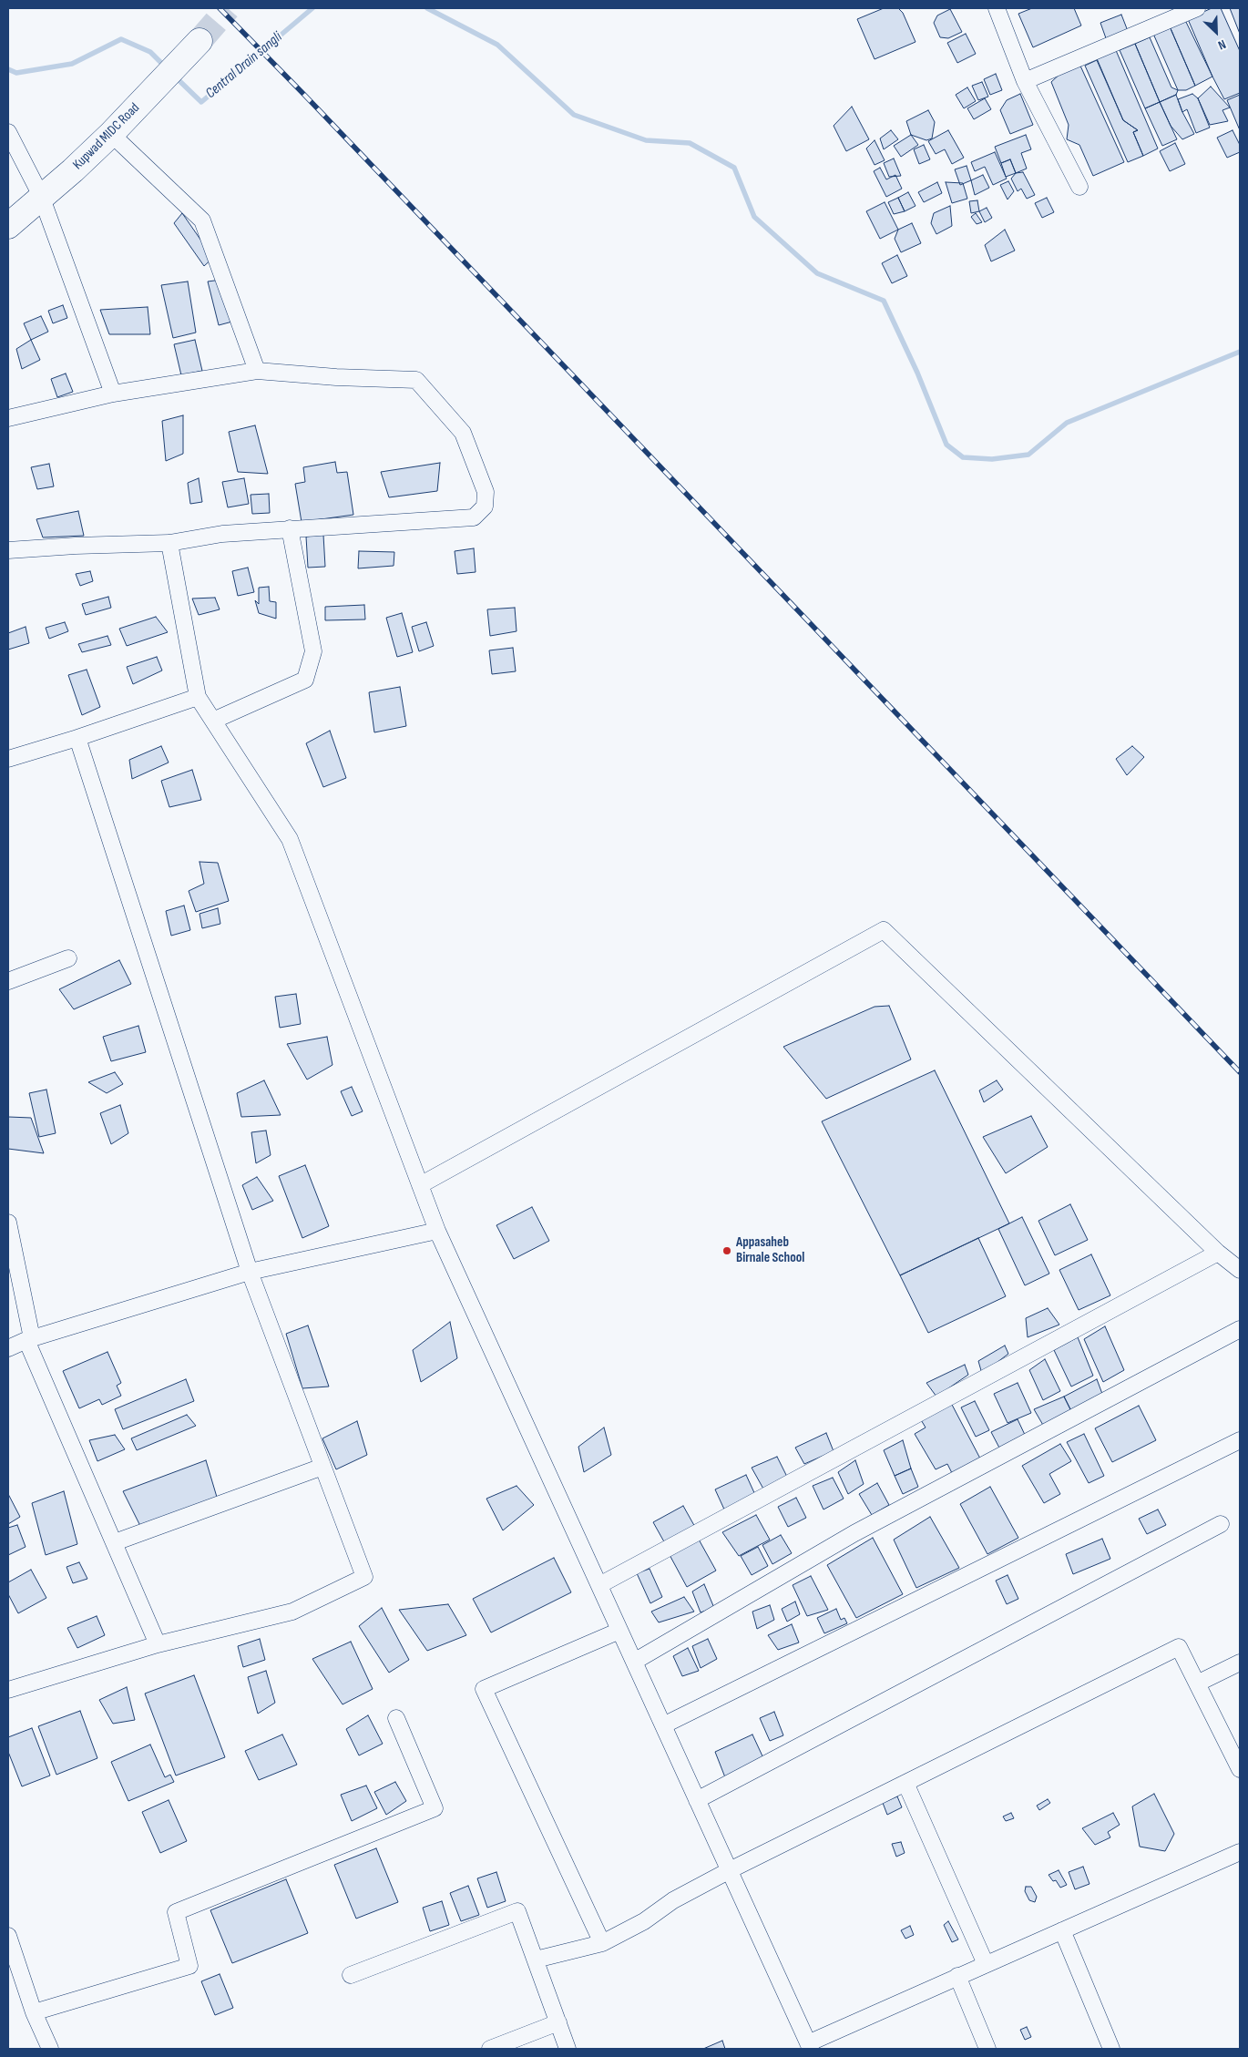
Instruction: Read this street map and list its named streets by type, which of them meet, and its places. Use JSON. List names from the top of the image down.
{
  "streets": {
    "main road": ["Kupwad MIDC Road"]
  },
  "water": ["Central Drain sangli"],
  "places": ["Appasaheb Birnale School"],
  "north": "bottom right"
}
